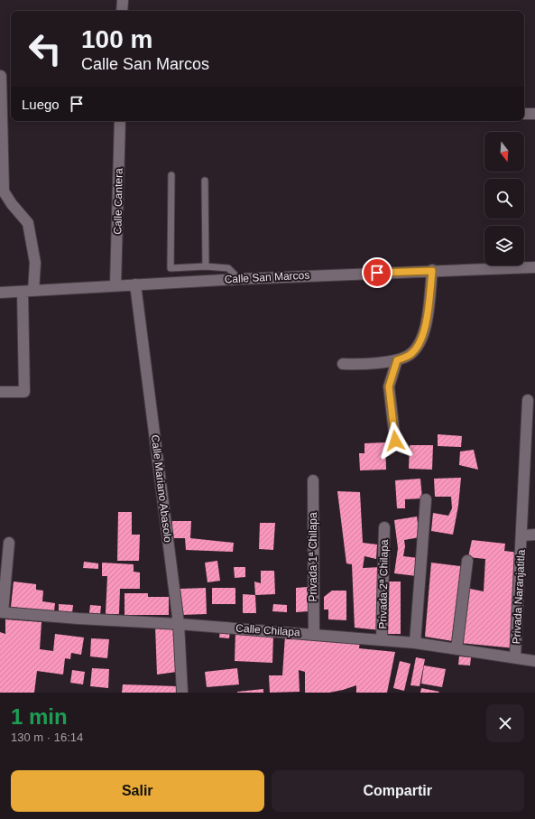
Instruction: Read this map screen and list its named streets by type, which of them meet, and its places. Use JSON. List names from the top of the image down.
{
  "streets": {
    "street": [
      "Calle Cantera",
      "Calle San Marcos",
      "Calle Mariano Abasolo",
      "Privada 1ª Chilapa",
      "Privada 2ª Chilapa",
      "Privada Naranjatitla",
      "Calle Chilapa"
    ]
  },
  "crossings": [
    ["Calle Cantera", "Calle San Marcos"],
    ["Calle San Marcos", "Calle Mariano Abasolo"],
    ["Calle Mariano Abasolo", "Calle Chilapa"],
    ["Privada 1ª Chilapa", "Calle Chilapa"],
    ["Privada 2ª Chilapa", "Calle Chilapa"],
    ["Privada Naranjatitla", "Calle Chilapa"]
  ],
  "north": "bottom",
  "page": {
    "turn": ["100 m", "Calle San Marcos"],
    "then": "Luego",
    "heading": ["1 min", "130 m · 16:14"],
    "buttons": ["Salir", "Compartir"]
  }
}
